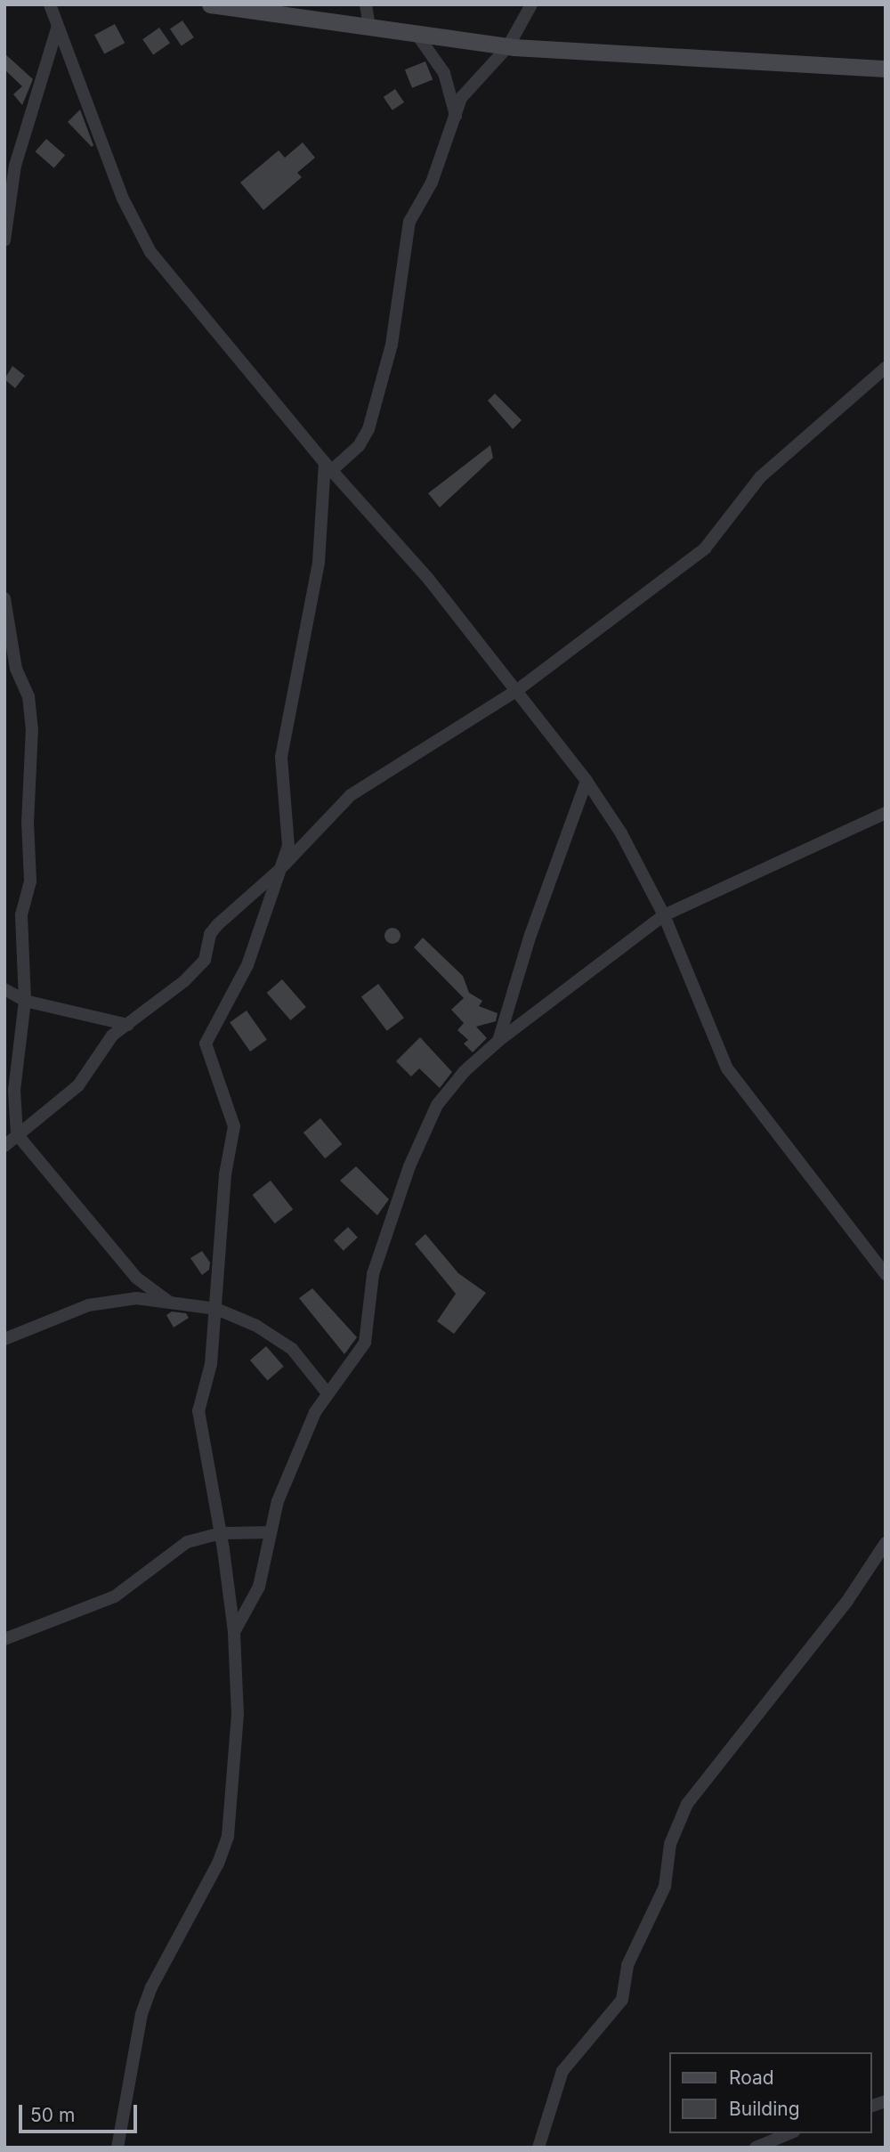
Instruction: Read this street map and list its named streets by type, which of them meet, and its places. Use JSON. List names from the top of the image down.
{
  "legend": ["Road", "Building"],
  "scale_bar": "50 m"
}
